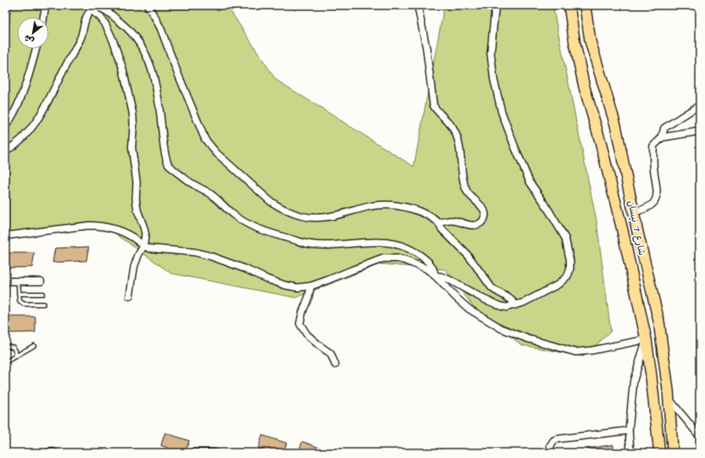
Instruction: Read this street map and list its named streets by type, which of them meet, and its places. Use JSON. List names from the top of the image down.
{
  "streets": {
    "main road": ["شارع 7 نيسان"]
  },
  "north": "bottom left"
}
